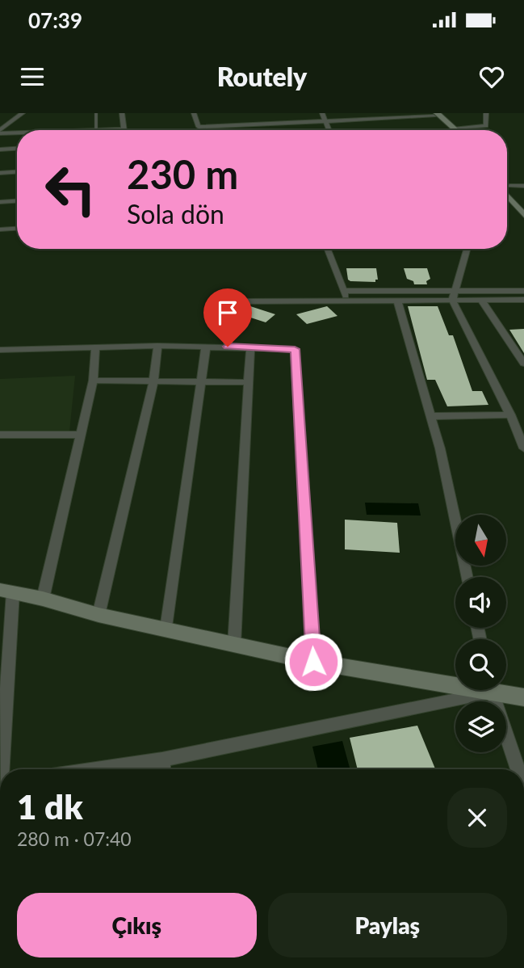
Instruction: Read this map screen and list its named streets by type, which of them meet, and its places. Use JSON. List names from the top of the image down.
{
  "north": "bottom",
  "page": {
    "status": "07:39",
    "header": "Routely",
    "turn": ["230 m", "Sola dön"],
    "heading": ["1 dk", "280 m · 07:40"],
    "buttons": ["Çıkış", "Paylaş"]
  }
}
